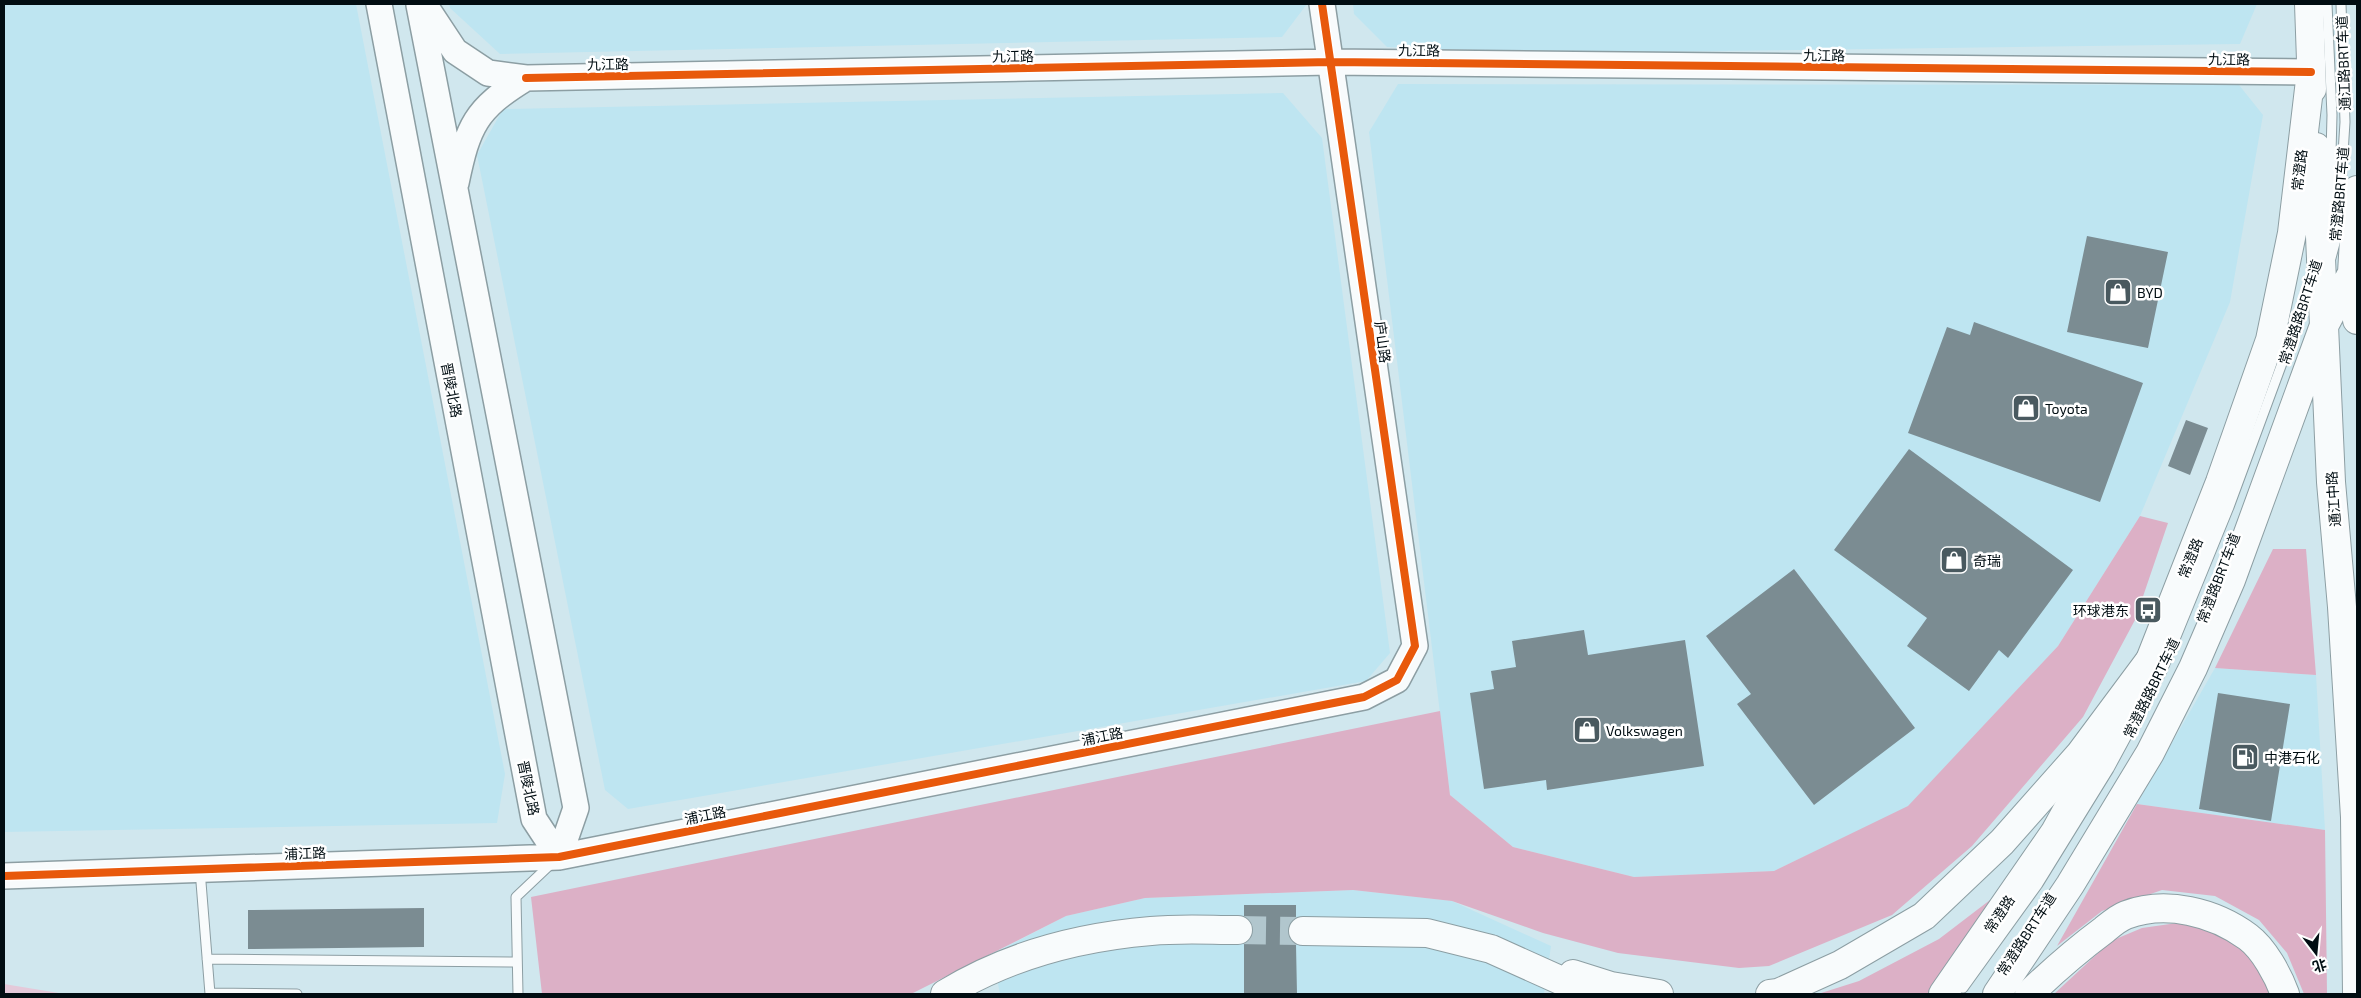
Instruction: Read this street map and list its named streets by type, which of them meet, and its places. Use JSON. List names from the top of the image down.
{
  "streets": {
    "main road": ["常澄路", "通江中路"],
    "street": [
      "九江路",
      "庐山路",
      "晋陵北路",
      "浦江路"
    ],
    "lane": ["通江路BRT车道", "常澄路BRT车道", "常澄路路BRT车道"]
  },
  "crossings": [
    ["九江路", "常澄路"],
    ["九江路", "庐山路"],
    ["九江路", "通江中路"],
    ["通江路BRT车道", "常澄路BRT车道"],
    ["常澄路", "通江中路"],
    ["常澄路BRT车道", "常澄路路BRT车道"],
    ["常澄路BRT车道", "通江中路"],
    ["常澄路路BRT车道", "通江中路"],
    ["庐山路", "浦江路"],
    ["晋陵北路", "浦江路"]
  ],
  "places": {
    "shop": [
      "BYD",
      "Toyota",
      "奇瑞",
      "Volkswagen"
    ],
    "bus stop": ["环球港东"],
    "fuel station": ["中港石化"]
  },
  "north": "bottom"
}
